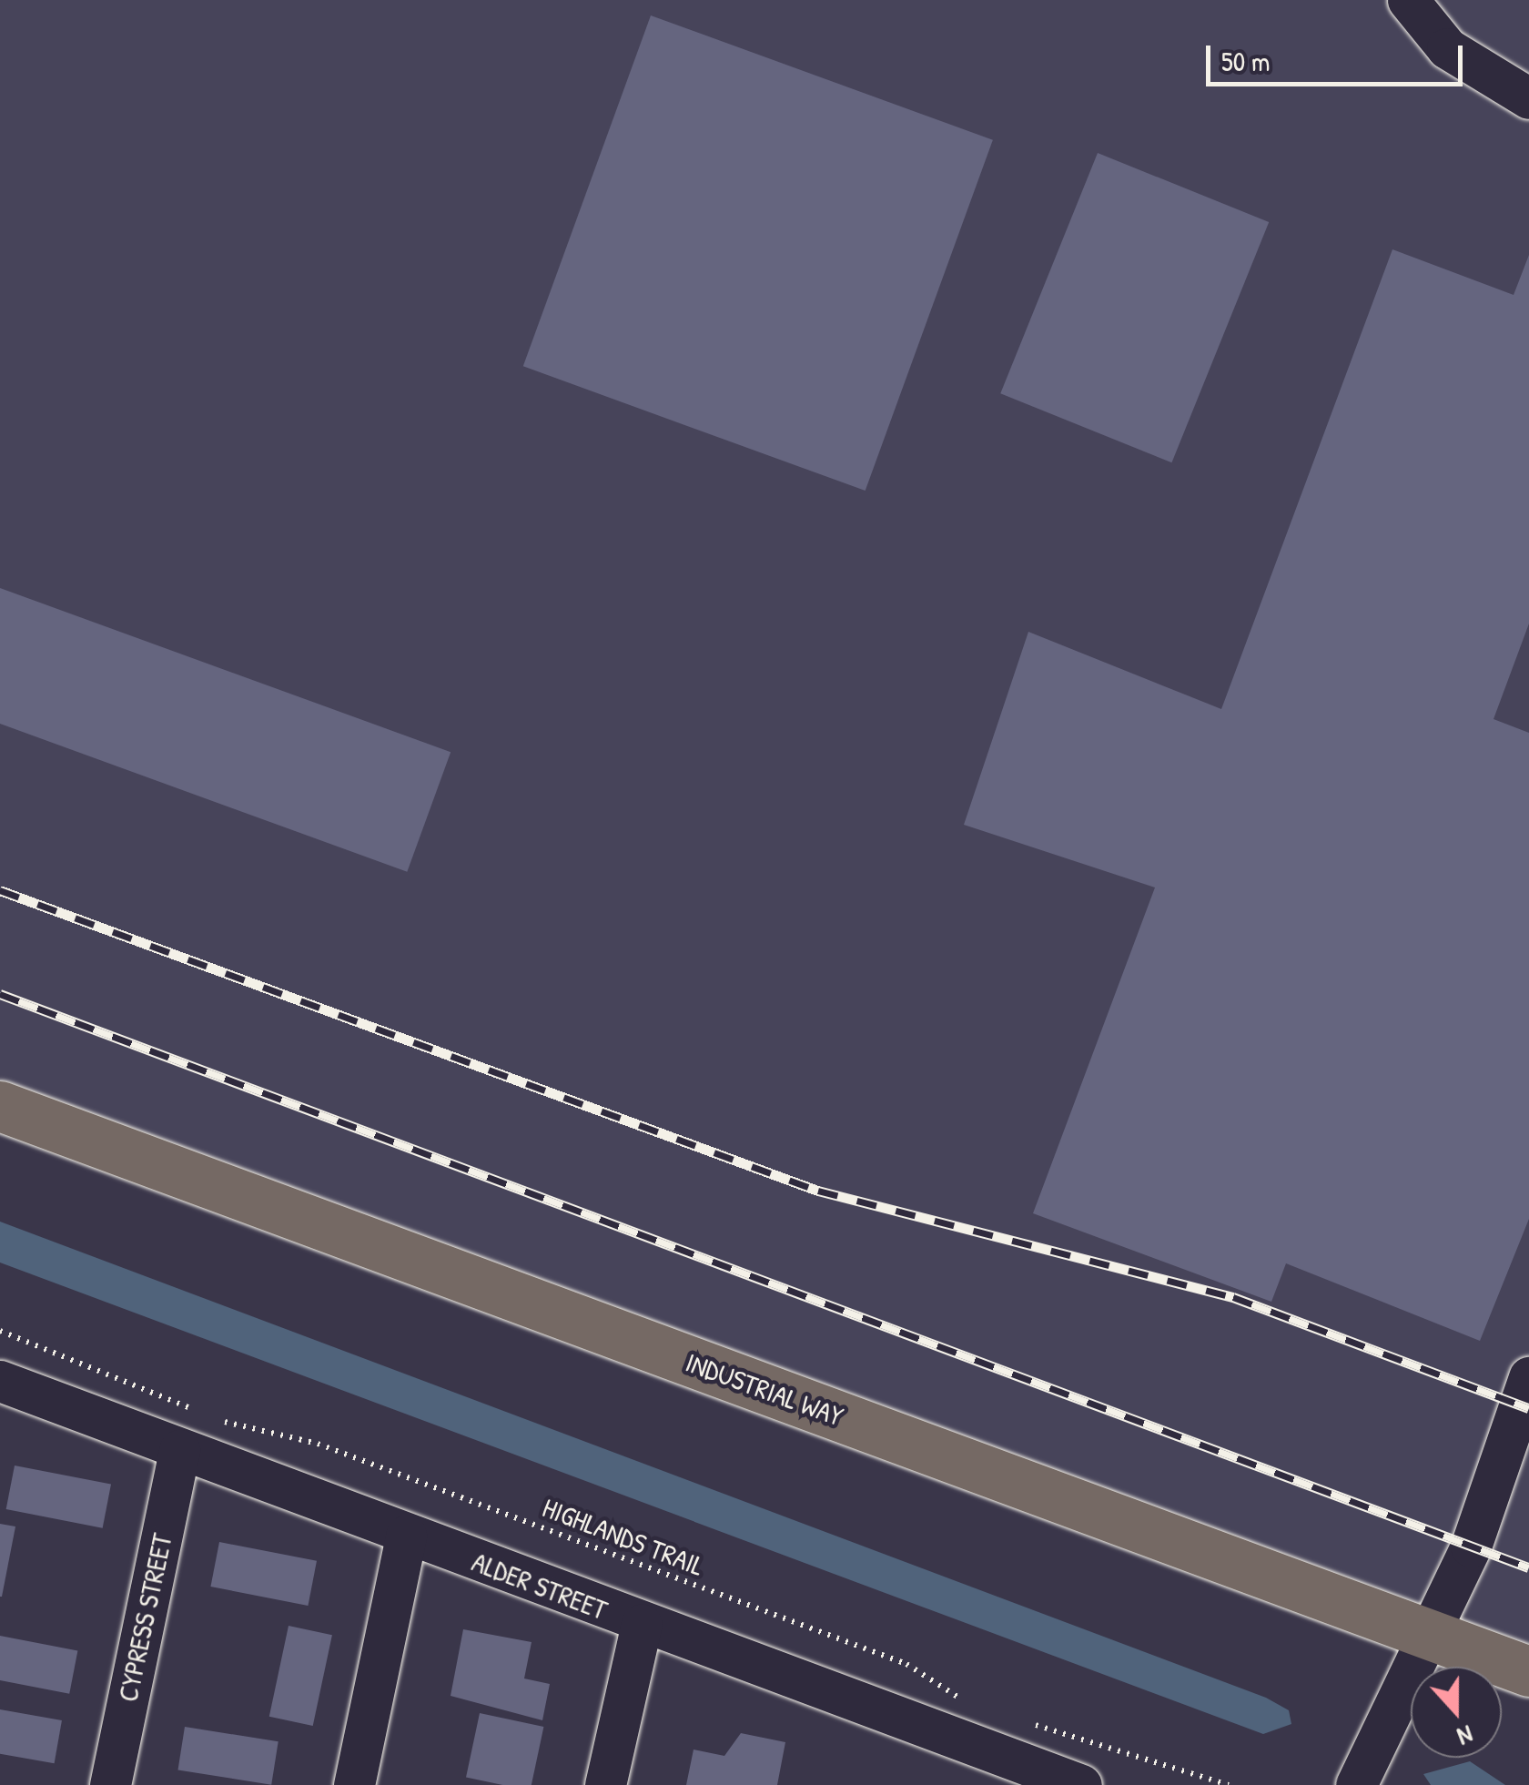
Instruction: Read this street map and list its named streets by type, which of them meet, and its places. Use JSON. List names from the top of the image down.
{
  "streets": {
    "main road": ["INDUSTRIAL WAY"],
    "street": ["ALDER STREET", "CYPRESS STREET"],
    "path": ["HIGHLANDS TRAIL"]
  },
  "crossings": [
    ["ALDER STREET", "CYPRESS STREET"]
  ],
  "scale_bar": "50 m",
  "north": "bottom"
}
